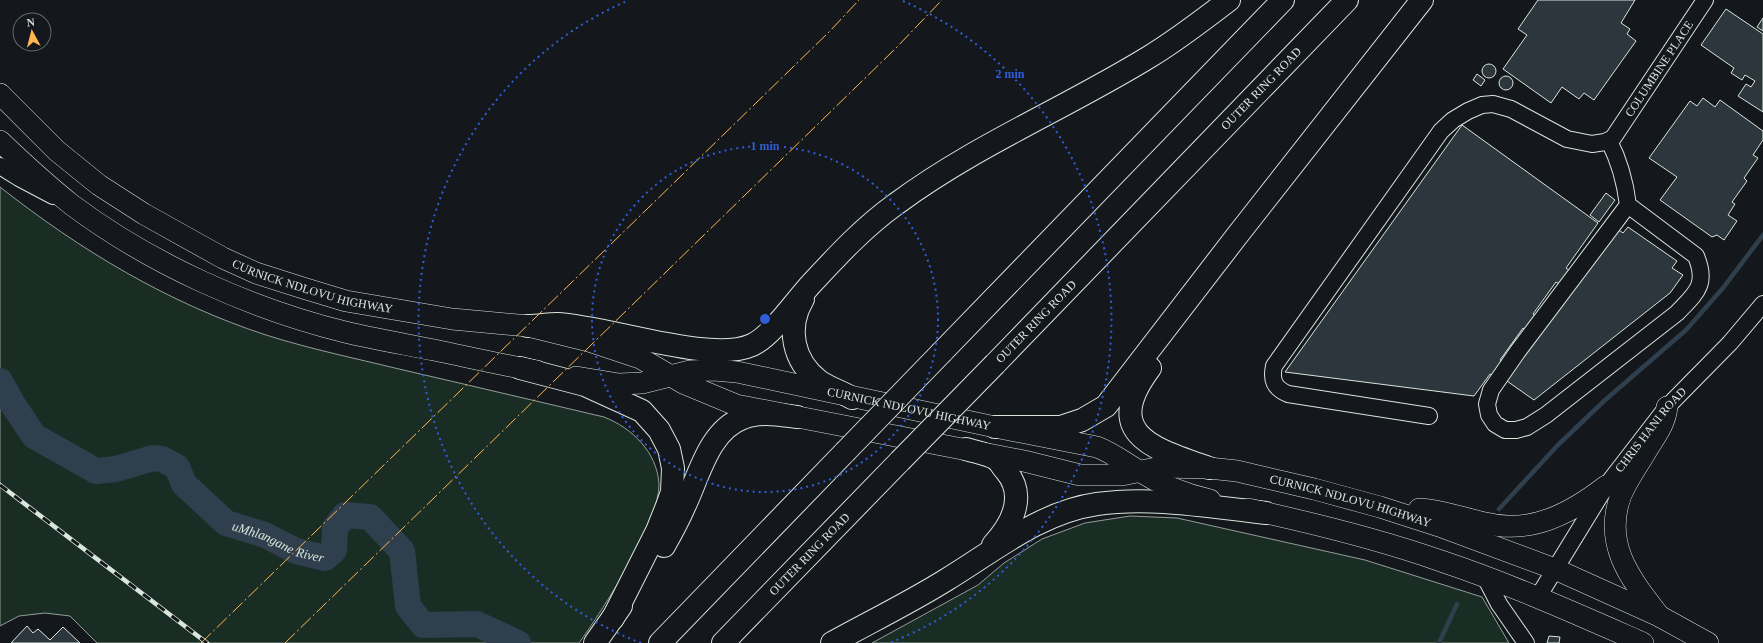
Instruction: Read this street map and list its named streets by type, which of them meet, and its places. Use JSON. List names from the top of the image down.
{
  "streets": {
    "highway": ["OUTER RING ROAD"],
    "main road": ["CURNICK NDLOVU HIGHWAY"],
    "street": ["COLUMBINE PLACE", "CHRIS HANI ROAD"]
  },
  "crossings": [
    ["CURNICK NDLOVU HIGHWAY", "CHRIS HANI ROAD"]
  ],
  "water": ["uMhlangane River"],
  "north": "top",
  "rings": ["2 min", "1 min"]
}
